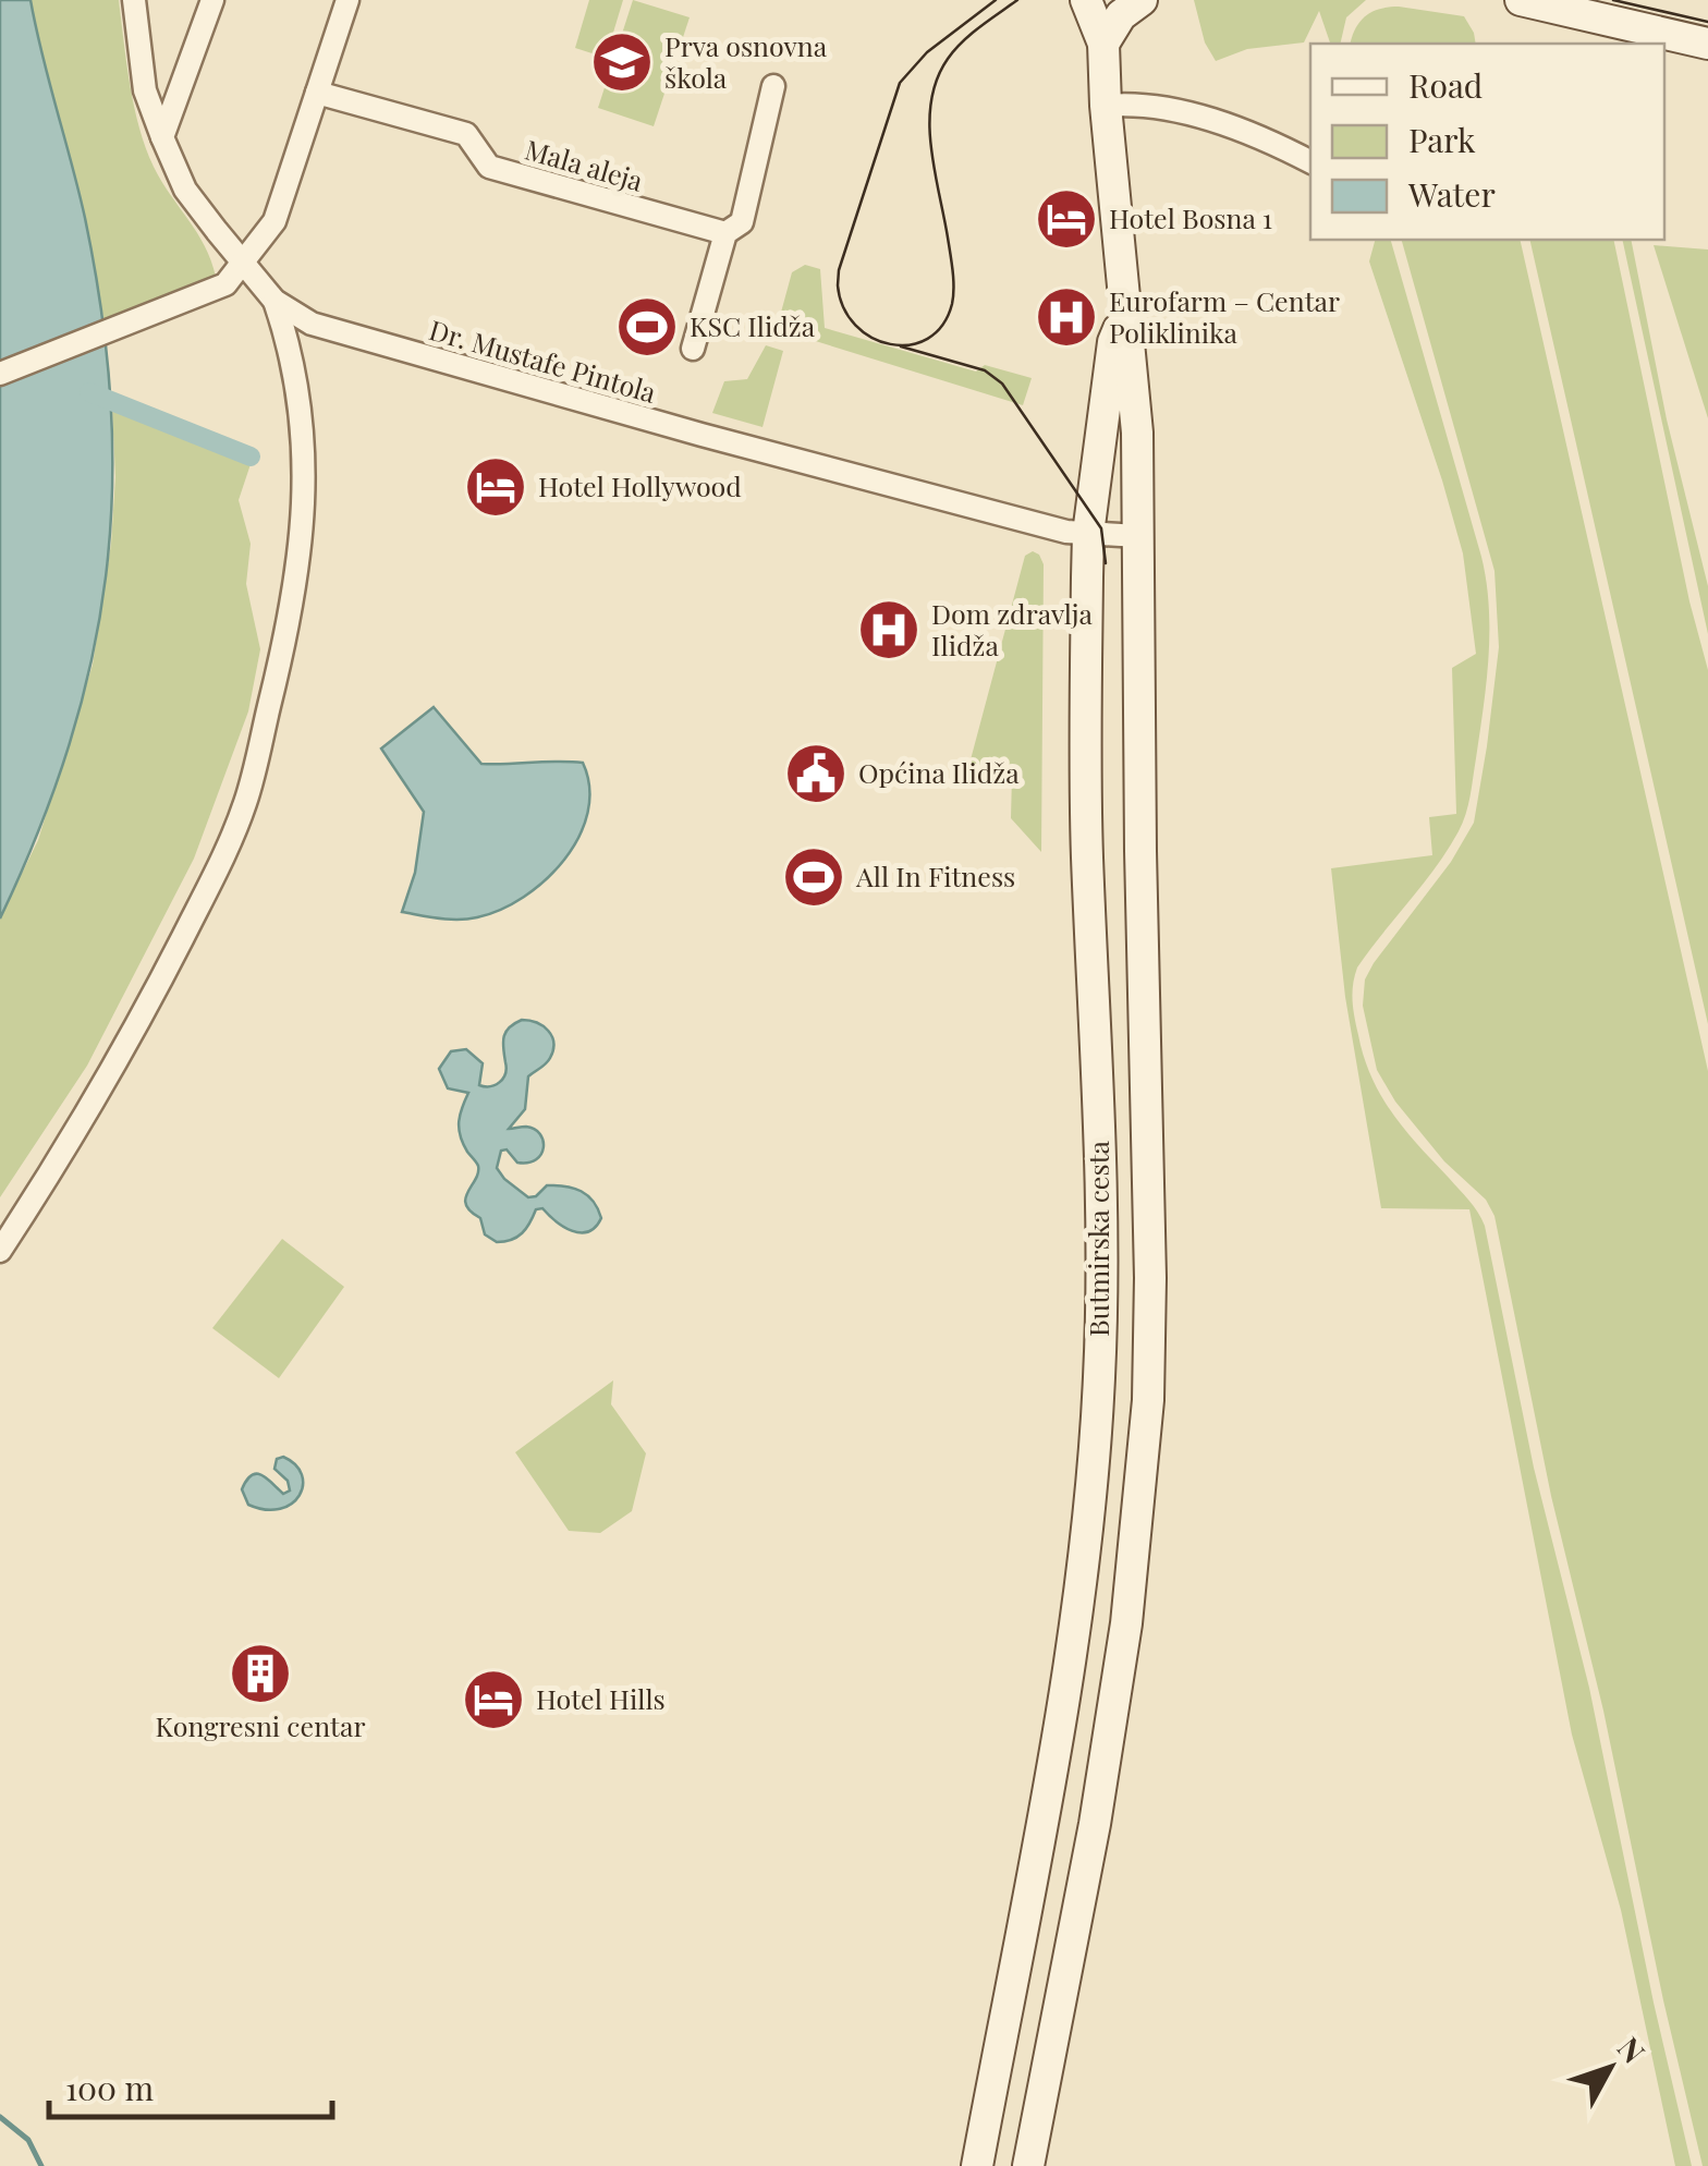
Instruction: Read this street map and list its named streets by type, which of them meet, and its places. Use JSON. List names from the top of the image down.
{
  "streets": {
    "main road": ["Butmirska cesta"],
    "street": ["Mala aleja", "Dr. Mustafe Pintola"]
  },
  "crossings": [
    ["Dr. Mustafe Pintola", "Butmirska cesta"]
  ],
  "places": {
    "school or university": ["Prva osnovna škola"],
    "hotel": ["Hotel Bosna 1", "Hotel Hollywood", "Hotel Hills"],
    "hospital": ["Eurofarm – Centar Poliklinika", "Dom zdravlja Ilidža"],
    "sports": ["KSC Ilidža", "All In Fitness"],
    "public building": ["Općina Ilidža"],
    "building": ["Kongresni centar"]
  },
  "legend": ["Road", "Park", "Water"],
  "scale_bar": "100 m",
  "north": "top right"
}
